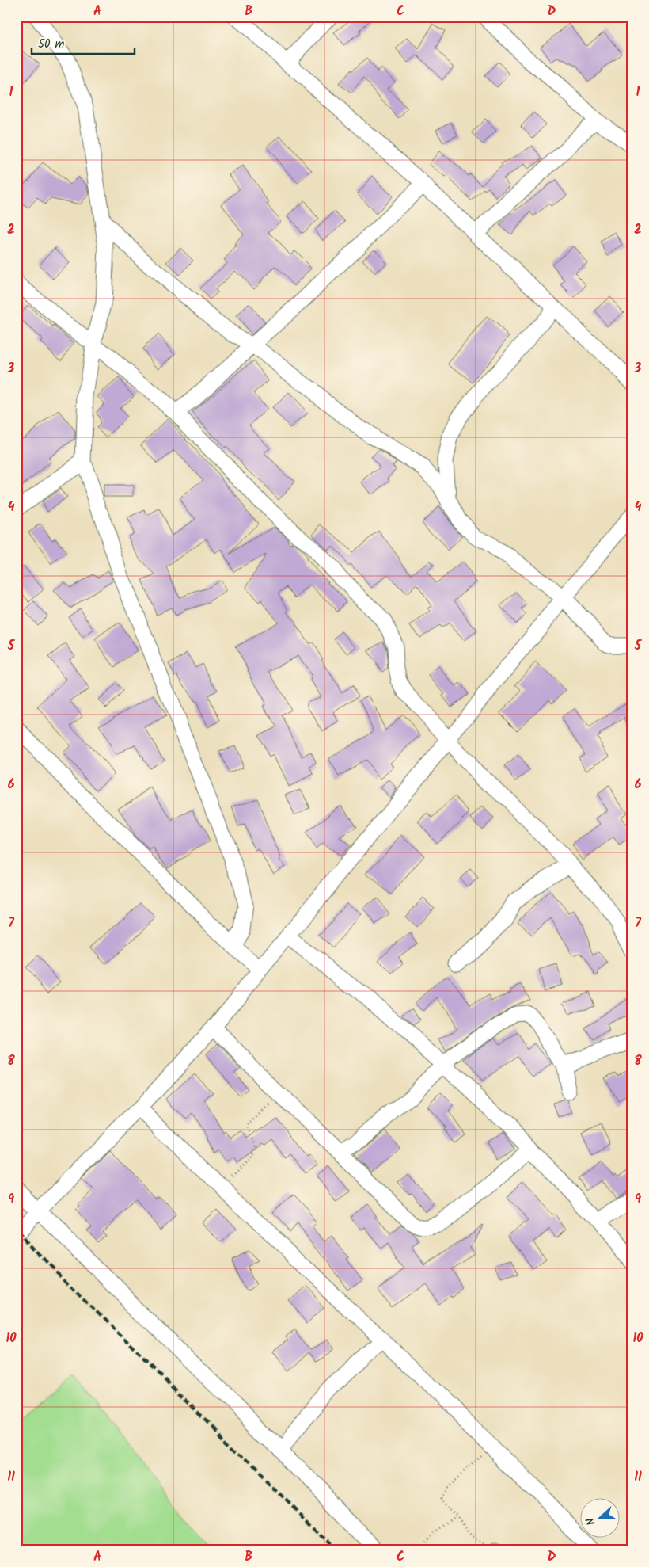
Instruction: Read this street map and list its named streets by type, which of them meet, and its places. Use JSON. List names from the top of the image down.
{
  "scale_bar": "50 m",
  "north": "left",
  "grid": {
    "columns": [
      "A",
      "B",
      "C",
      "D"
    ],
    "rows": [
      "1",
      "2",
      "3",
      "4",
      "5",
      "6",
      "7",
      "8",
      "9",
      "10",
      "11"
    ]
  }
}
